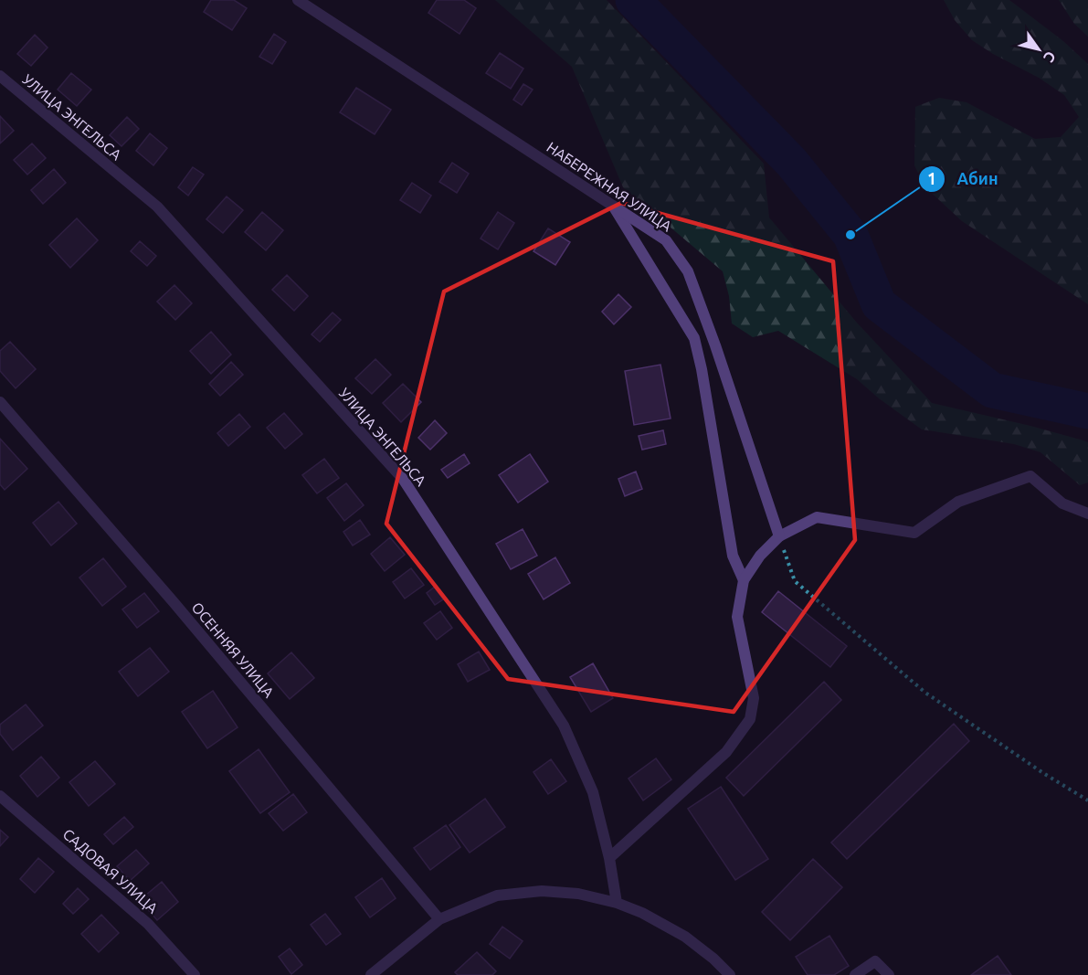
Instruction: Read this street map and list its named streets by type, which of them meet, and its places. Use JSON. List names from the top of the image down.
{
  "streets": {
    "street": [
      "УЛИЦА ЭНГЕЛЬСА",
      "НАБЕРЕЖНАЯ УЛИЦА",
      "ОСЕННЯЯ УЛИЦА",
      "САДОВАЯ УЛИЦА"
    ]
  },
  "places": ["Абин"],
  "north": "bottom right"
}
